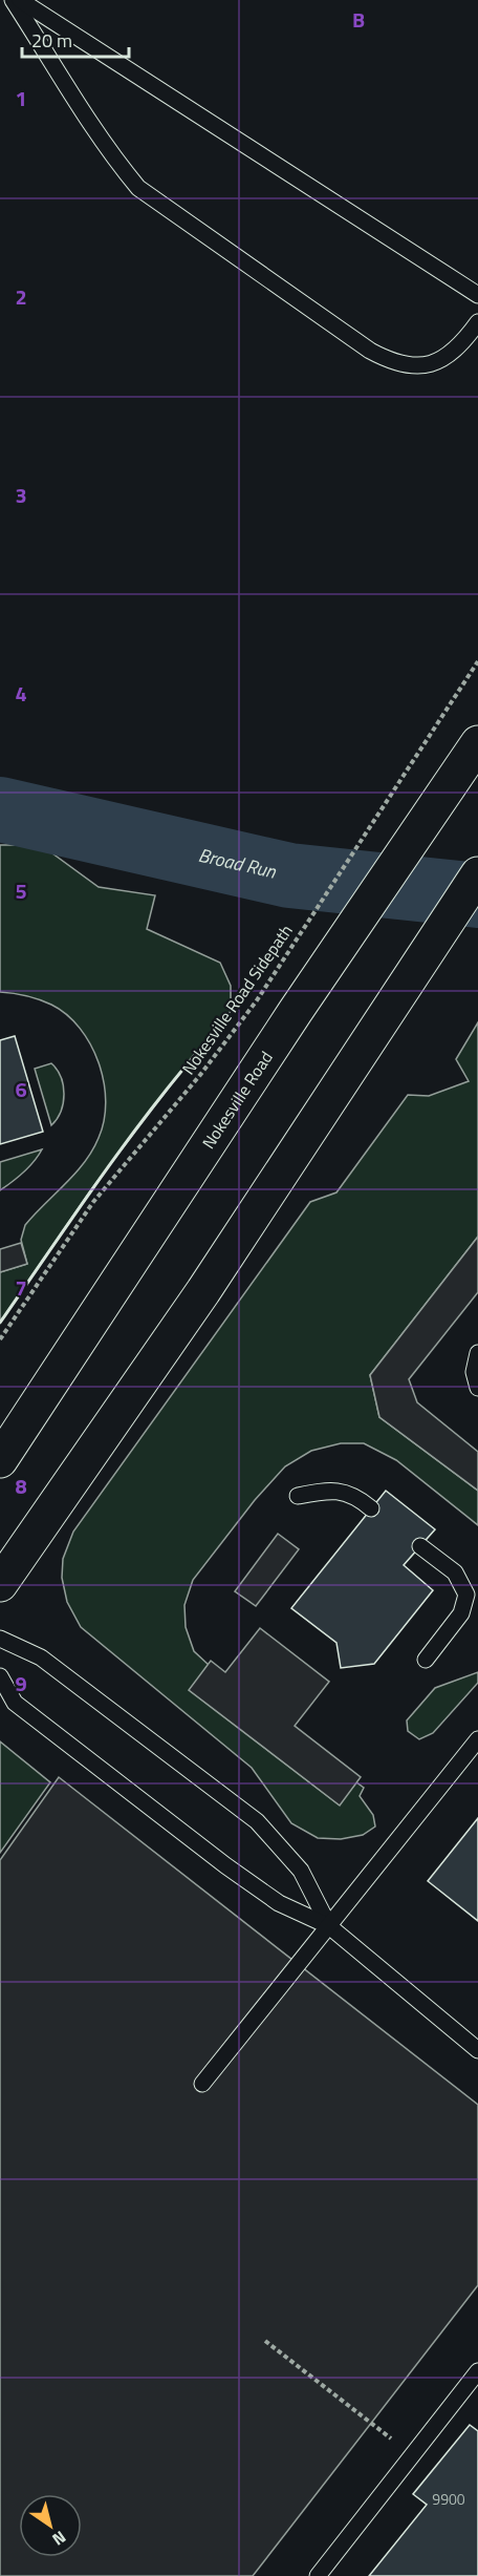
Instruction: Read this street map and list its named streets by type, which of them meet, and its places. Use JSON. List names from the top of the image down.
{
  "streets": {
    "highway": ["Nokesville Road"],
    "path": ["Nokesville Road Sidepath"]
  },
  "water": ["Broad Run"],
  "house_numbers": ["9900"],
  "scale_bar": "20 m",
  "north": "bottom right",
  "grid": {
    "columns": ["B"],
    "rows": [
      "1",
      "2",
      "3",
      "4",
      "5",
      "6",
      "7",
      "8",
      "9"
    ]
  }
}
